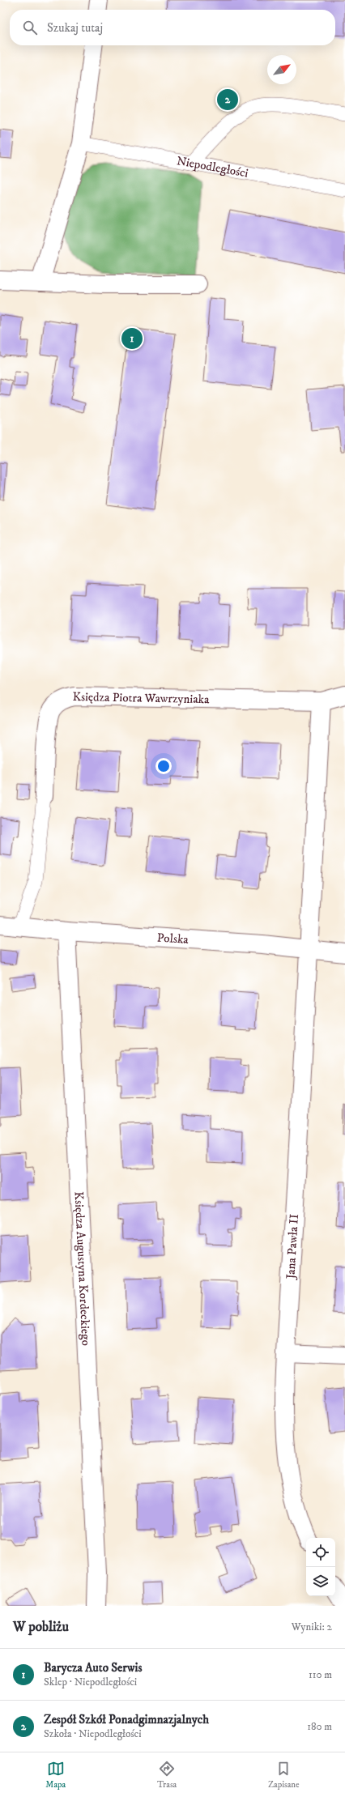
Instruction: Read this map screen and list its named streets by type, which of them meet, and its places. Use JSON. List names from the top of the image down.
{
  "streets": {
    "street": [
      "Księdza Piotra Wawrzyniaka",
      "Polska",
      "Jana Pawła II",
      "Księdza Augustyna Kordeckiego"
    ],
    "lane": ["Niepodległości"]
  },
  "crossings": [
    ["Polska", "Jana Pawła II"],
    ["Polska", "Księdza Augustyna Kordeckiego"]
  ],
  "north": "top right",
  "page": {
    "search": "Szukaj tutaj",
    "pins": ["2", "1"],
    "heading": ["W pobliżu", "Wyniki: 2"],
    "list": [
      {
        "mark": "1",
        "name": "Barycza Auto Serwis",
        "note": "Sklep · Niepodległości",
        "value": "110 m"
      },
      {
        "mark": "2",
        "name": "Zespół Szkół Ponadgimnazjalnych",
        "note": "Szkoła · Niepodległości",
        "value": "180 m"
      }
    ],
    "nav": ["Mapa", "Trasa", "Zapisane"]
  }
}
